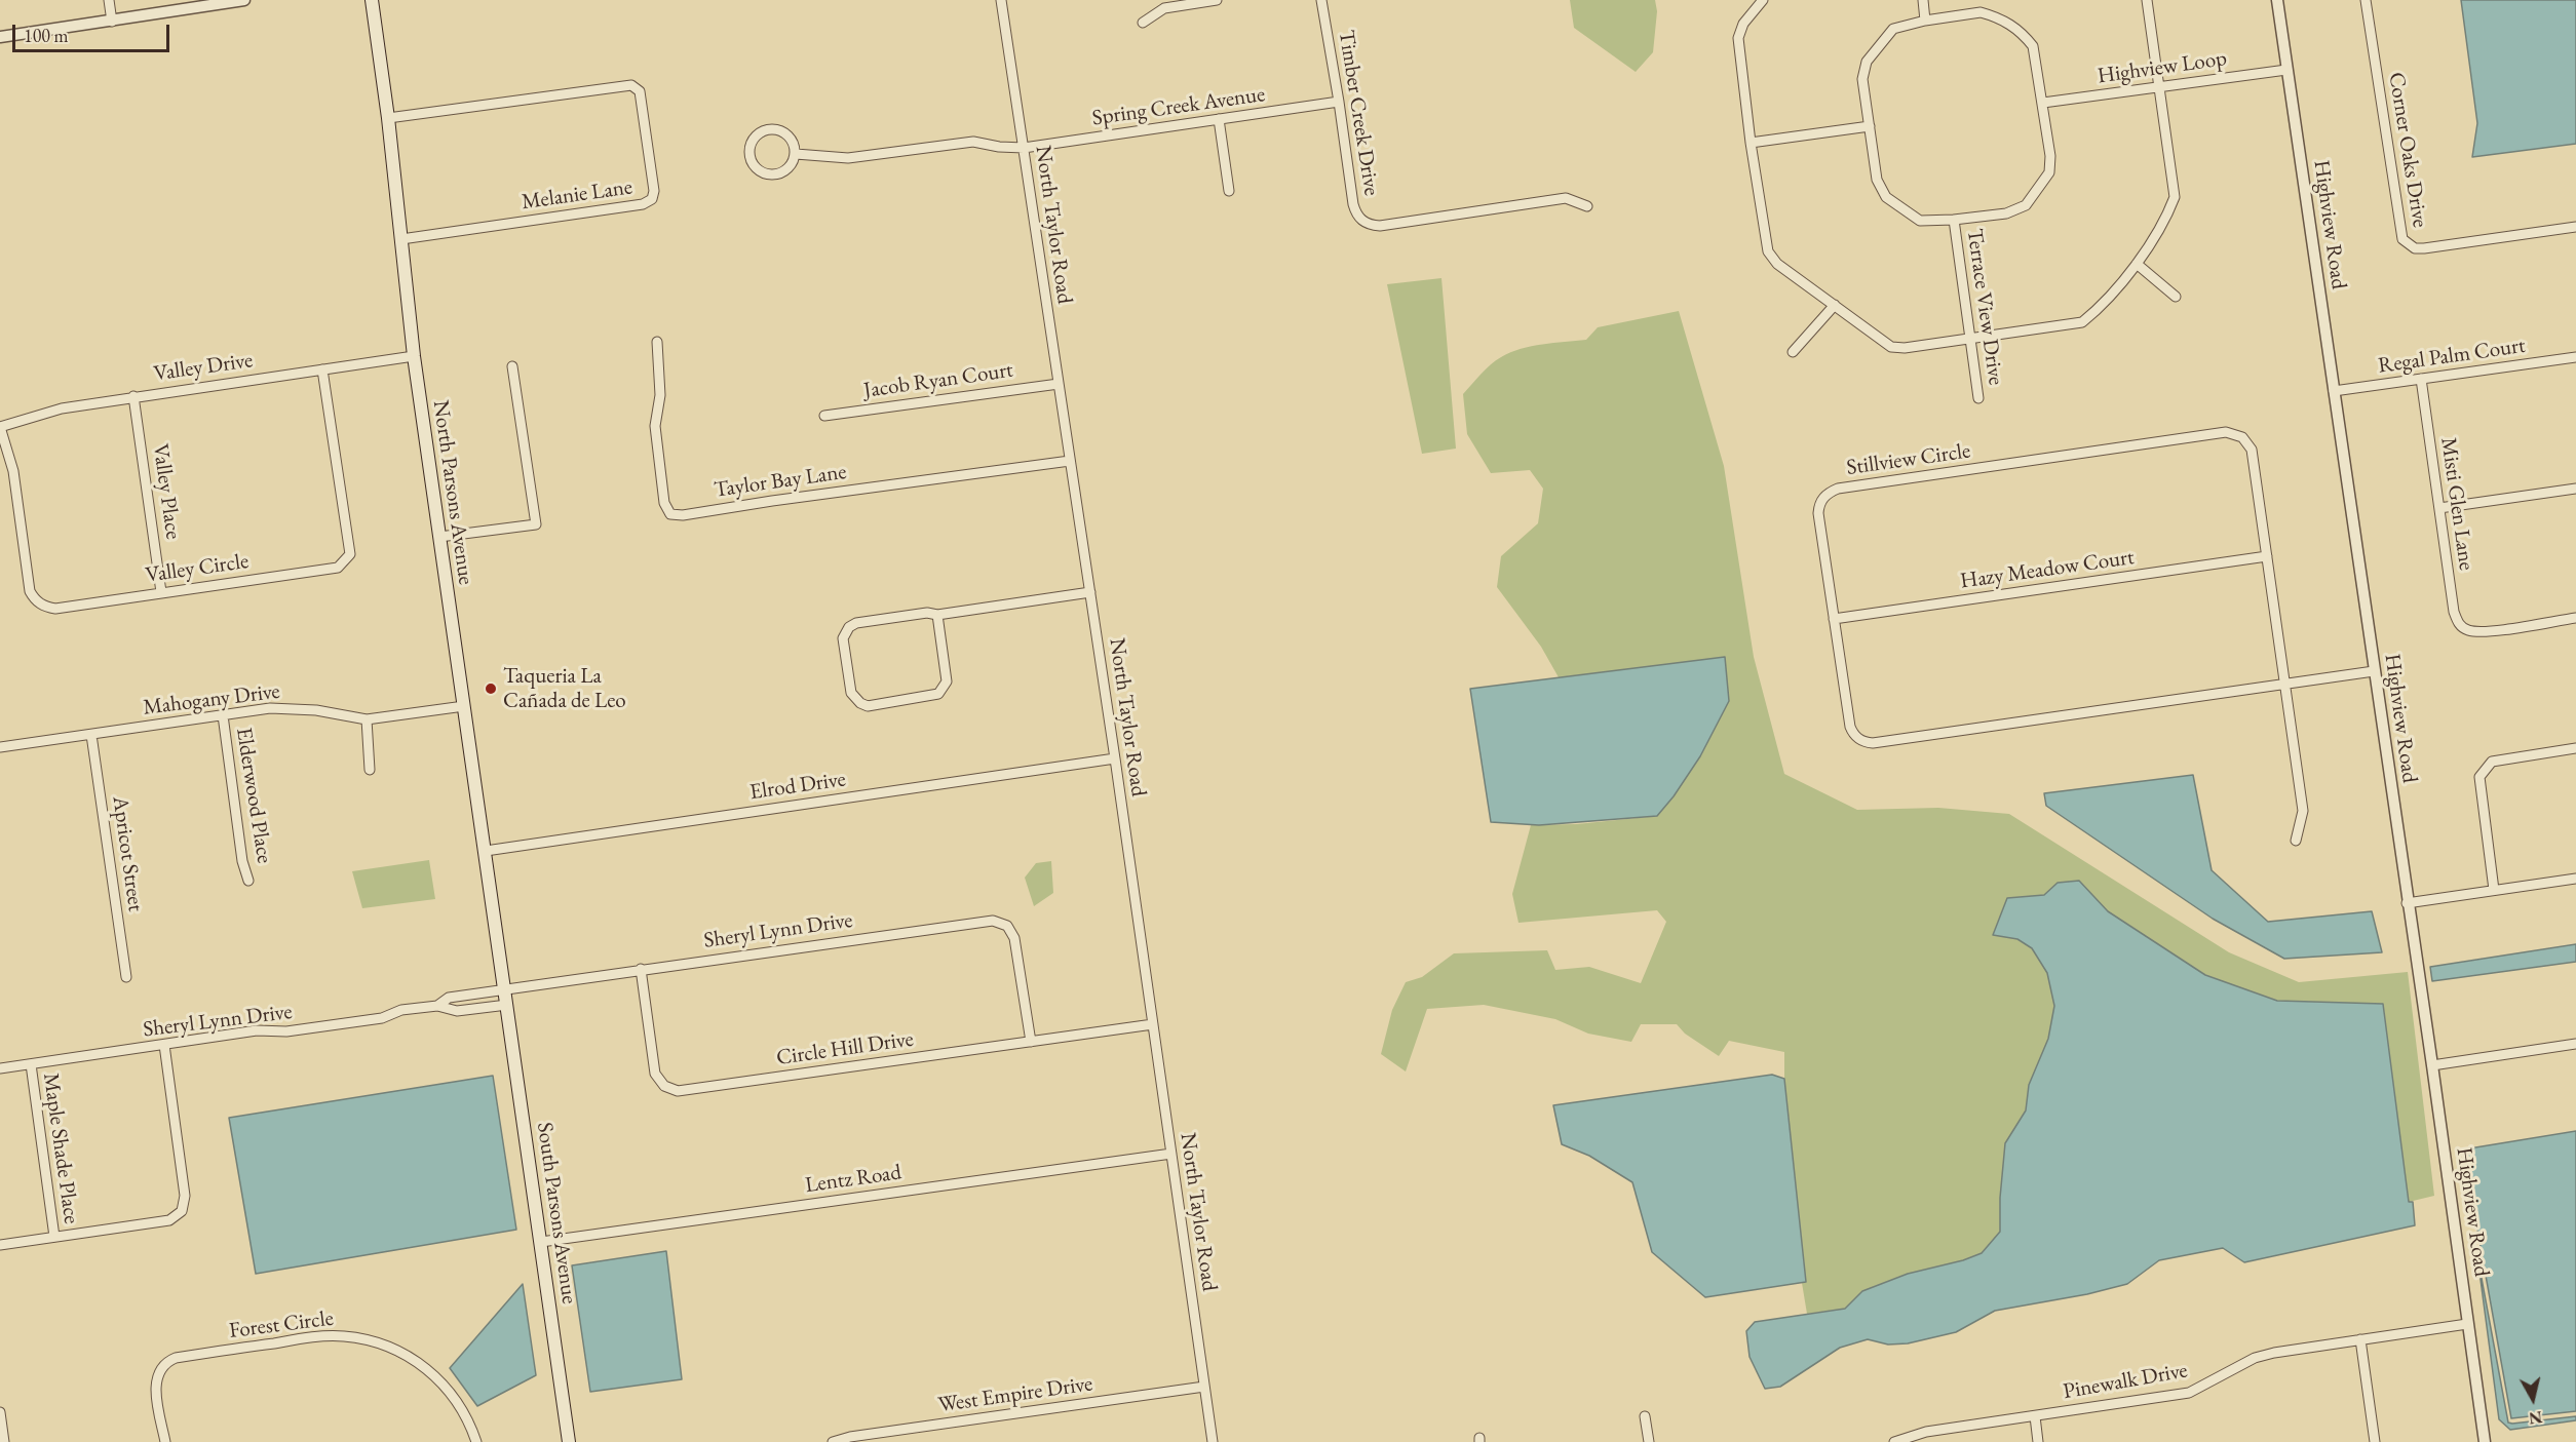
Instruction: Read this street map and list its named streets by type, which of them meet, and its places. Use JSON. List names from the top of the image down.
{
  "streets": {
    "main road": ["North Parsons Avenue", "South Parsons Avenue"],
    "street": [
      "Highview Loop",
      "Spring Creek Avenue",
      "Timber Creek Drive",
      "Corner Oaks Drive",
      "Melanie Lane",
      "North Taylor Road",
      "Highview Road",
      "Terrace View Drive",
      "Regal Palm Court",
      "Valley Drive",
      "Jacob Ryan Court",
      "Stillview Circle",
      "Taylor Bay Lane",
      "Valley Place",
      "Misti Glen Lane",
      "Valley Circle",
      "Hazy Meadow Court",
      "Mahogany Drive",
      "Elrod Drive",
      "Elderwood Place",
      "Apricot Street",
      "Sheryl Lynn Drive",
      "Circle Hill Drive",
      "Maple Shade Place",
      "Lentz Road",
      "Forest Circle",
      "Pinewalk Drive",
      "West Empire Drive"
    ]
  },
  "crossings": [
    ["Highview Loop", "Highview Road"],
    ["Highview Loop", "Terrace View Drive"],
    ["Spring Creek Avenue", "Timber Creek Drive"],
    ["Spring Creek Avenue", "North Taylor Road"],
    ["Melanie Lane", "North Parsons Avenue"],
    ["North Taylor Road", "Jacob Ryan Court"],
    ["North Taylor Road", "Taylor Bay Lane"],
    ["North Taylor Road", "Elrod Drive"],
    ["North Taylor Road", "Circle Hill Drive"],
    ["North Taylor Road", "Lentz Road"],
    ["North Taylor Road", "West Empire Drive"],
    ["Highview Road", "Regal Palm Court"],
    ["Highview Road", "Stillview Circle"],
    ["Highview Road", "Pinewalk Drive"],
    ["Regal Palm Court", "Misti Glen Lane"],
    ["Valley Drive", "Valley Place"],
    ["Valley Drive", "North Parsons Avenue"],
    ["Valley Drive", "Valley Circle"],
    ["Stillview Circle", "Hazy Meadow Court"],
    ["Valley Place", "Valley Circle"],
    ["North Parsons Avenue", "Mahogany Drive"],
    ["North Parsons Avenue", "Elrod Drive"],
    ["North Parsons Avenue", "Sheryl Lynn Drive"],
    ["North Parsons Avenue", "South Parsons Avenue"],
    ["Mahogany Drive", "Elderwood Place"],
    ["Mahogany Drive", "Apricot Street"],
    ["Sheryl Lynn Drive", "Circle Hill Drive"],
    ["Sheryl Lynn Drive", "Maple Shade Place"],
    ["Sheryl Lynn Drive", "South Parsons Avenue"],
    ["Lentz Road", "South Parsons Avenue"]
  ],
  "places": ["Taqueria La Cañada de Leo"],
  "scale_bar": "100 m",
  "north": "bottom"
}
